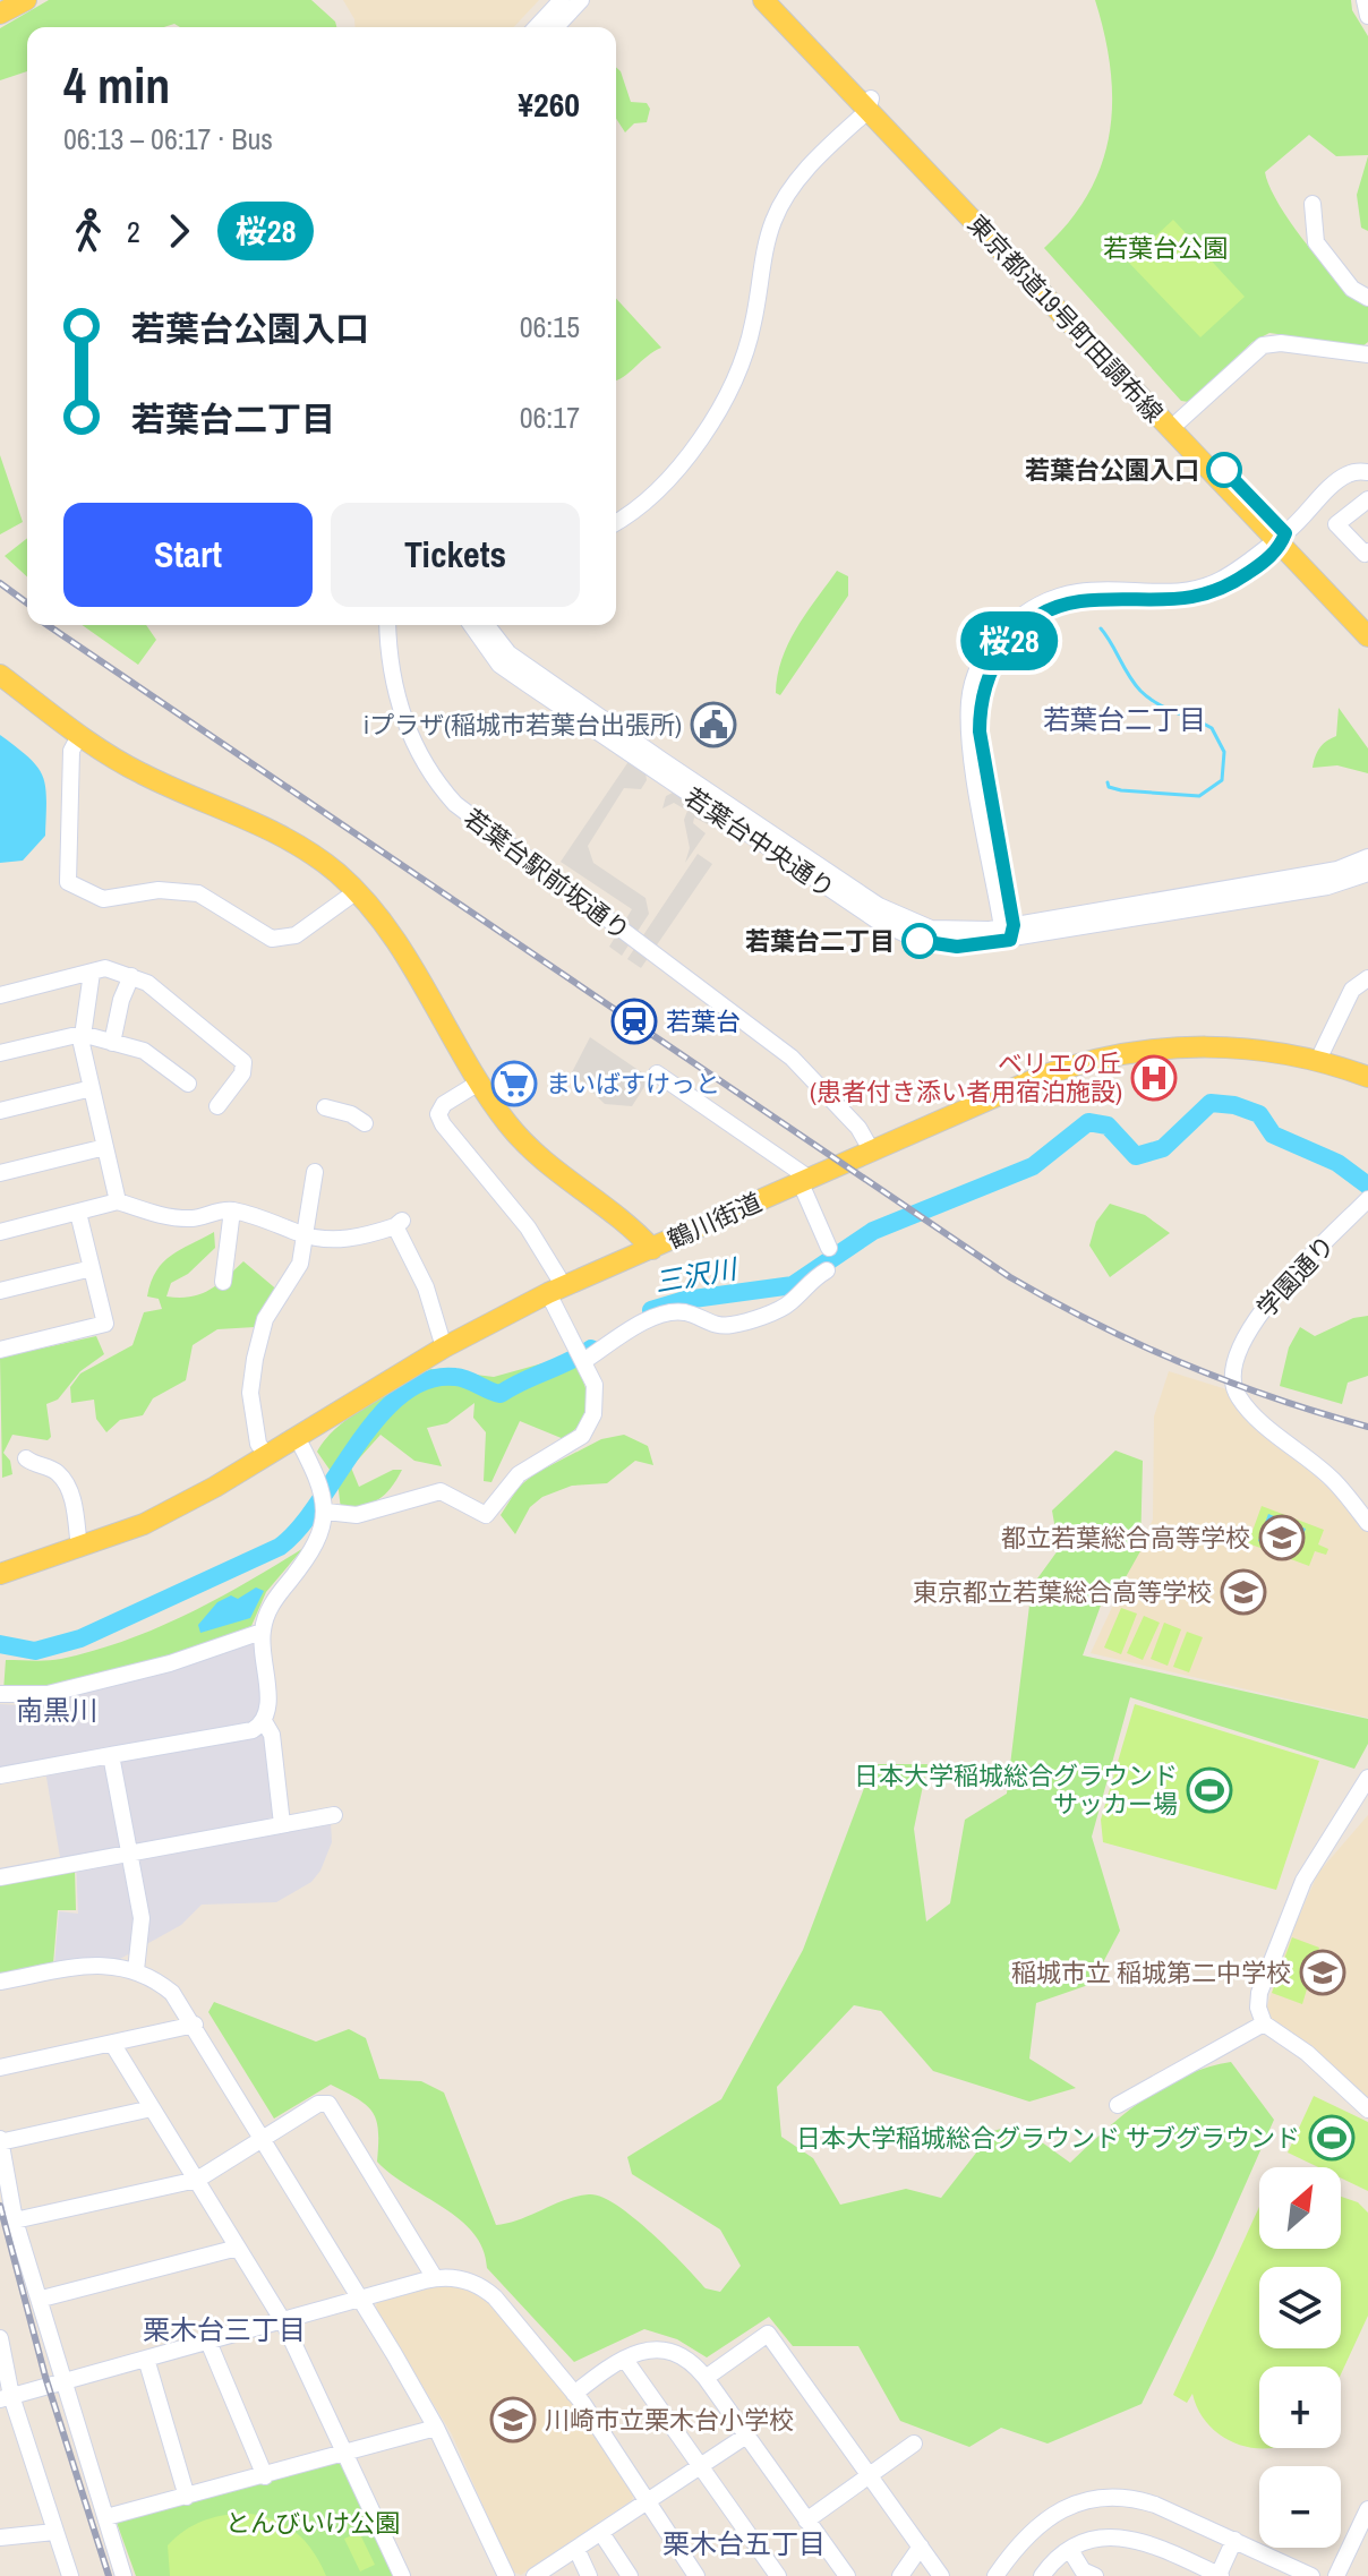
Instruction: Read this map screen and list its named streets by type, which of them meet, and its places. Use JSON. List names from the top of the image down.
{
  "streets": {
    "main road": ["東京都道19号町田調布線", "鶴川街道"],
    "street": ["若葉台中央通り", "若葉台駅前坂通り", "学園通り"]
  },
  "districts": [
    "若葉台二丁目",
    "南黒川",
    "栗木台三丁目",
    "栗木台五丁目"
  ],
  "water": ["三沢川"],
  "parks": ["若葉台公園", "とんびいけ公園"],
  "places": {
    "other": ["若葉台公園入口", "若葉台二丁目"],
    "public building": ["iプラザ(稲城市若葉台出張所)"],
    "station": ["若葉台"],
    "hospital": ["ベリエの丘 (患者付き添い者用宿泊施設)"],
    "supermarket": ["まいばすけっと"],
    "school or university": [
      "都立若葉総合高等学校",
      "東京都立若葉総合高等学校",
      "稲城市立 稲城第二中学校",
      "川崎市立栗木台小学校"
    ],
    "sports": ["日本大学稲城総合グラウンド サッカー場", "日本大学稲城総合グラウンド サブグラウンド"]
  },
  "lines": ["bus line 桜28"],
  "north": "top right",
  "page": {
    "on_map": "桜28",
    "heading": ["4 min", "06:13 – 06:17 · Bus", "¥260"],
    "legs": ["2", "桜28"],
    "list": [
      {
        "name": "若葉台公園入口",
        "value": "06:15"
      },
      {
        "name": "若葉台二丁目",
        "value": "06:17"
      }
    ],
    "buttons": ["Start", "Tickets"],
    "map_buttons": ["+", "−"]
  }
}
